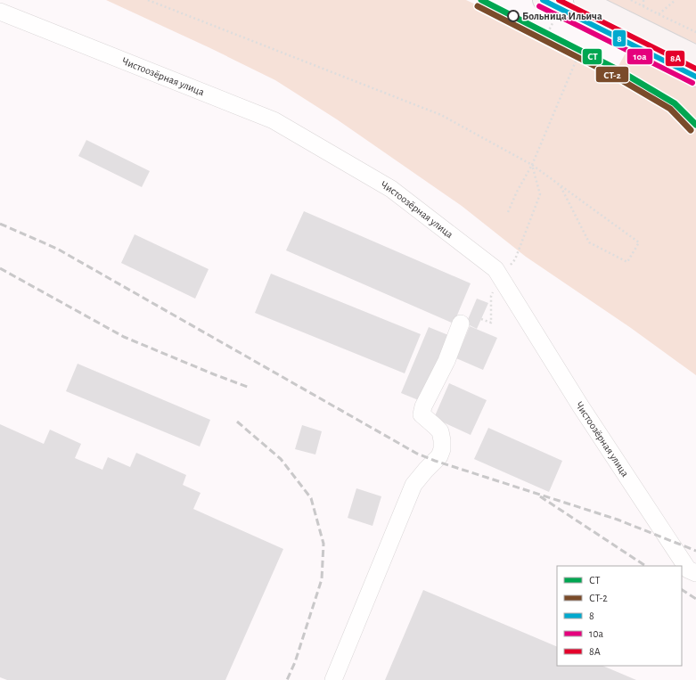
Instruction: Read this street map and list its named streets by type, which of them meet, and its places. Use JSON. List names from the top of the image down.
{
  "streets": {
    "street": ["Чистоозёрная улица"]
  },
  "places": ["Больница Ильича"],
  "lines": [
    "transit line СТ",
    "transit line 8",
    "transit line 8А",
    "transit line СТ-2",
    "transit line 10а"
  ],
  "legend": [
    "СТ",
    "СТ-2",
    "8",
    "10а",
    "8А"
  ]
}
